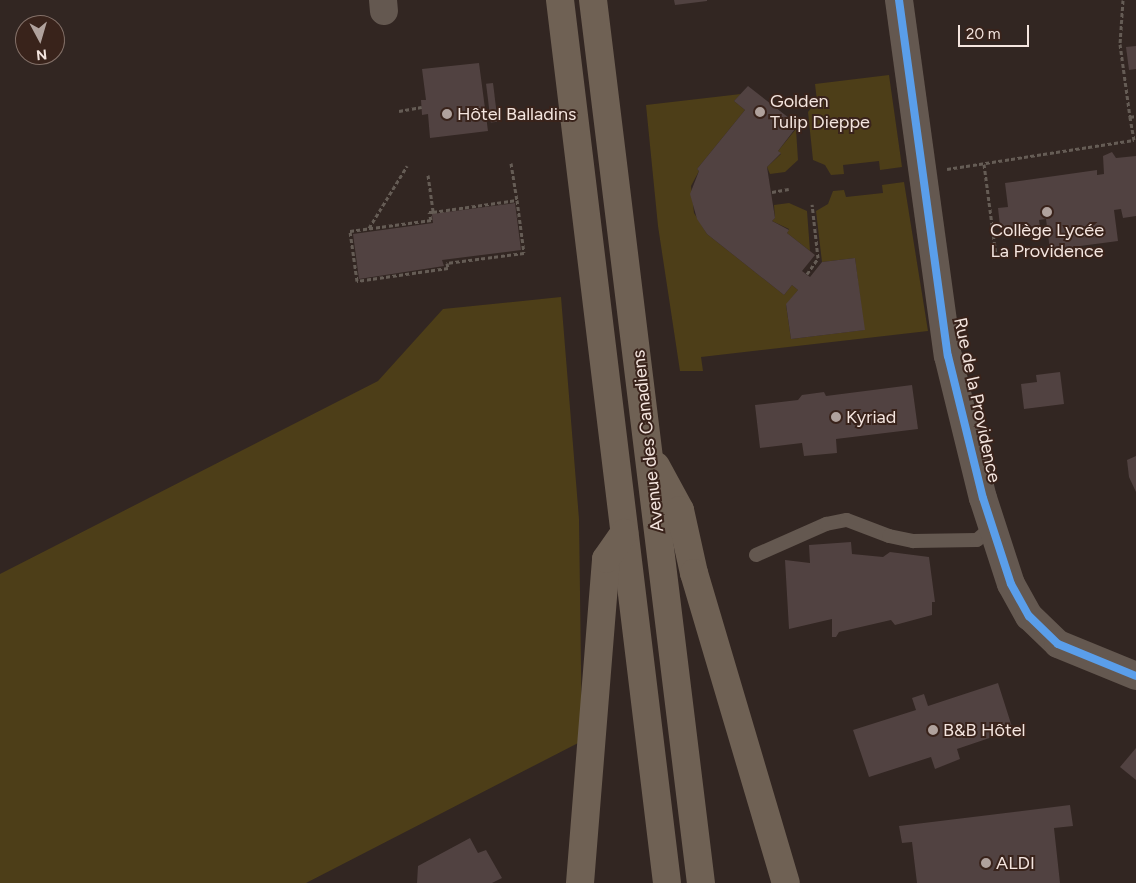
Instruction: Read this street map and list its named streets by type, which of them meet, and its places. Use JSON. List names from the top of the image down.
{
  "streets": {
    "main road": ["Avenue des Canadiens"],
    "street": ["Rue de la Providence"]
  },
  "places": [
    "Golden Tulip Dieppe",
    "Hôtel Balladins",
    "Collège Lycée La Providence",
    "Kyriad",
    "B&B Hôtel",
    "ALDI"
  ],
  "scale_bar": "20 m",
  "north": "bottom"
}
